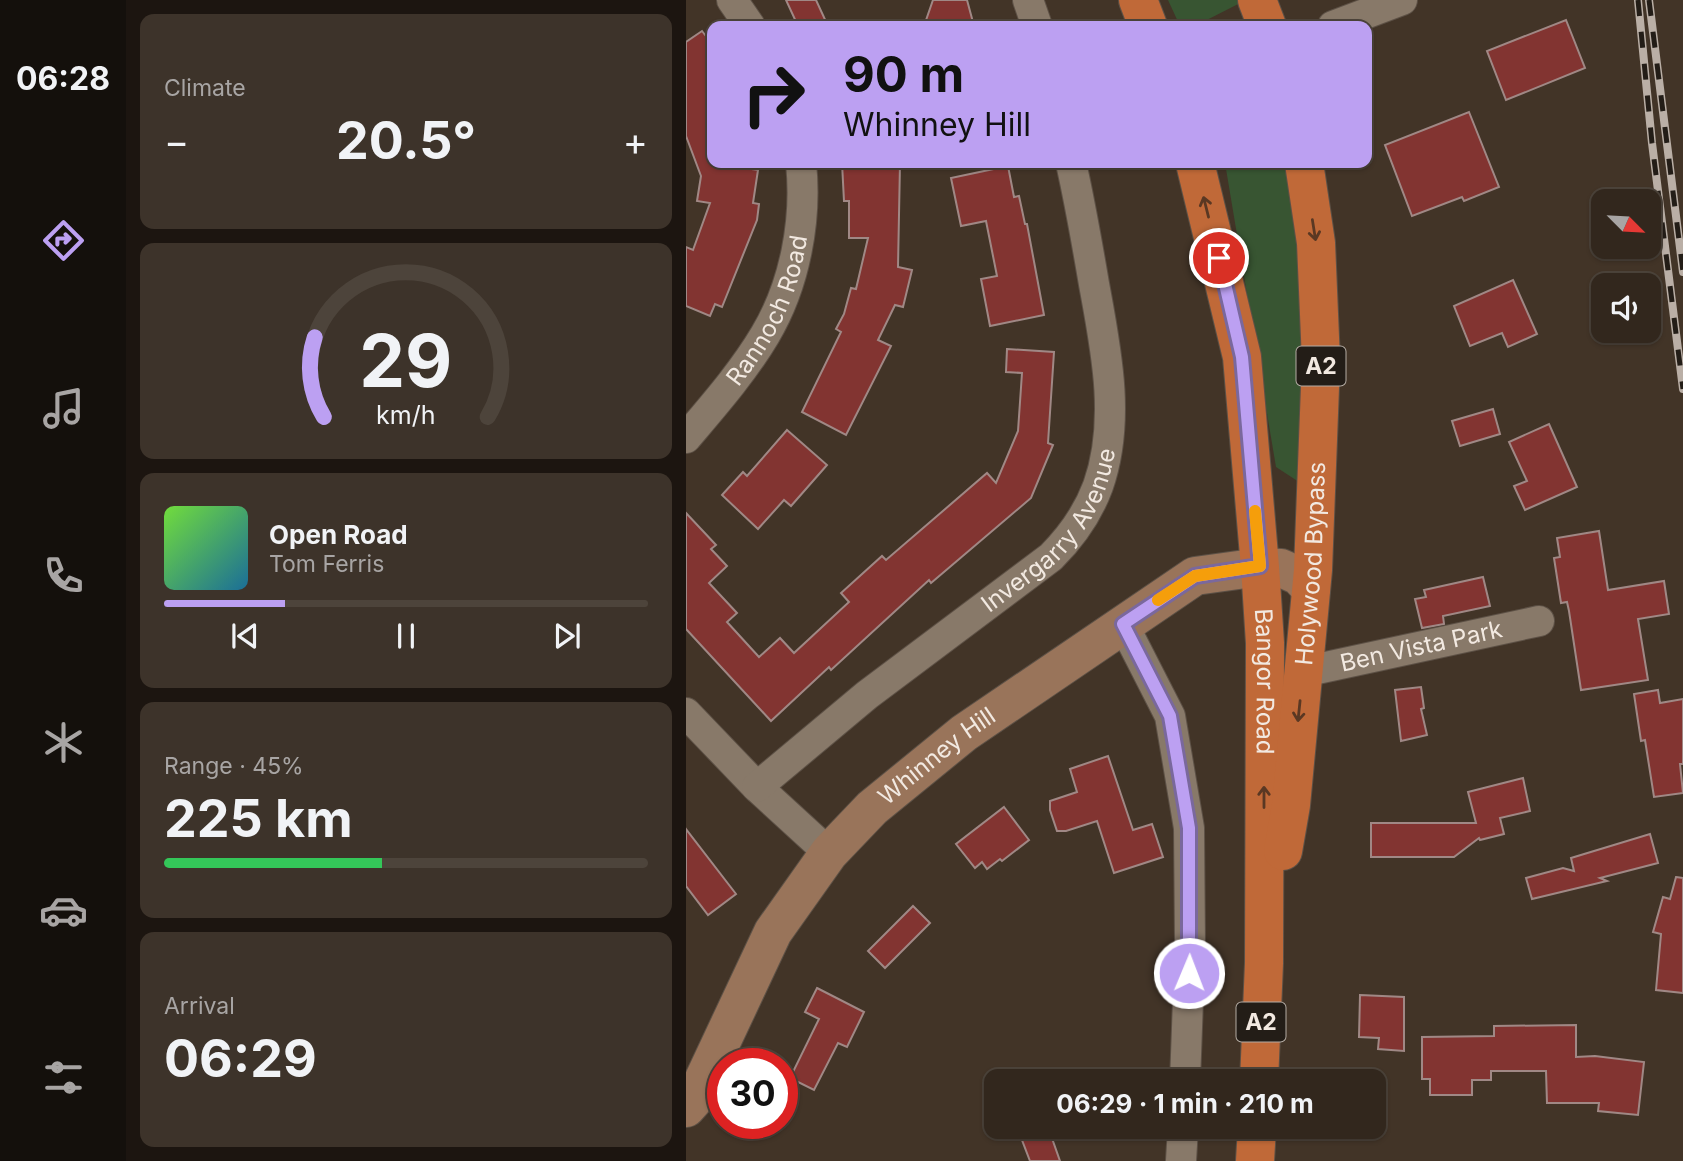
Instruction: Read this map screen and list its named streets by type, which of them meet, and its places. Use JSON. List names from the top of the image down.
{
  "streets": {
    "highway": ["A2", "Holywood Bypass", "Bangor Road"],
    "street": [
      "Rannoch Road",
      "Invergarry Avenue",
      "Ben Vista Park",
      "Whinney Hill"
    ]
  },
  "crossings": [
    ["Holywood Bypass", "Ben Vista Park"],
    ["Holywood Bypass", "Bangor Road"],
    ["Holywood Bypass", "Whinney Hill"],
    ["Bangor Road", "Whinney Hill"]
  ],
  "one_way": ["Holywood Bypass", "Bangor Road"],
  "north": "bottom right",
  "page": {
    "tabs": "06:28",
    "tile": [
      "Climate",
      ["Range · 45%", "225 km"],
      ["Arrival", "06:29"]
    ],
    "turn": ["90 m", "Whinney Hill"],
    "heat": ["−", "20.5°", "+"],
    "song": ["Open Road", "Tom Ferris"],
    "limit": "30",
    "trip": "06:29 · 1 min · 210 m",
    "gauge": ["29", "km/h"]
  }
}
